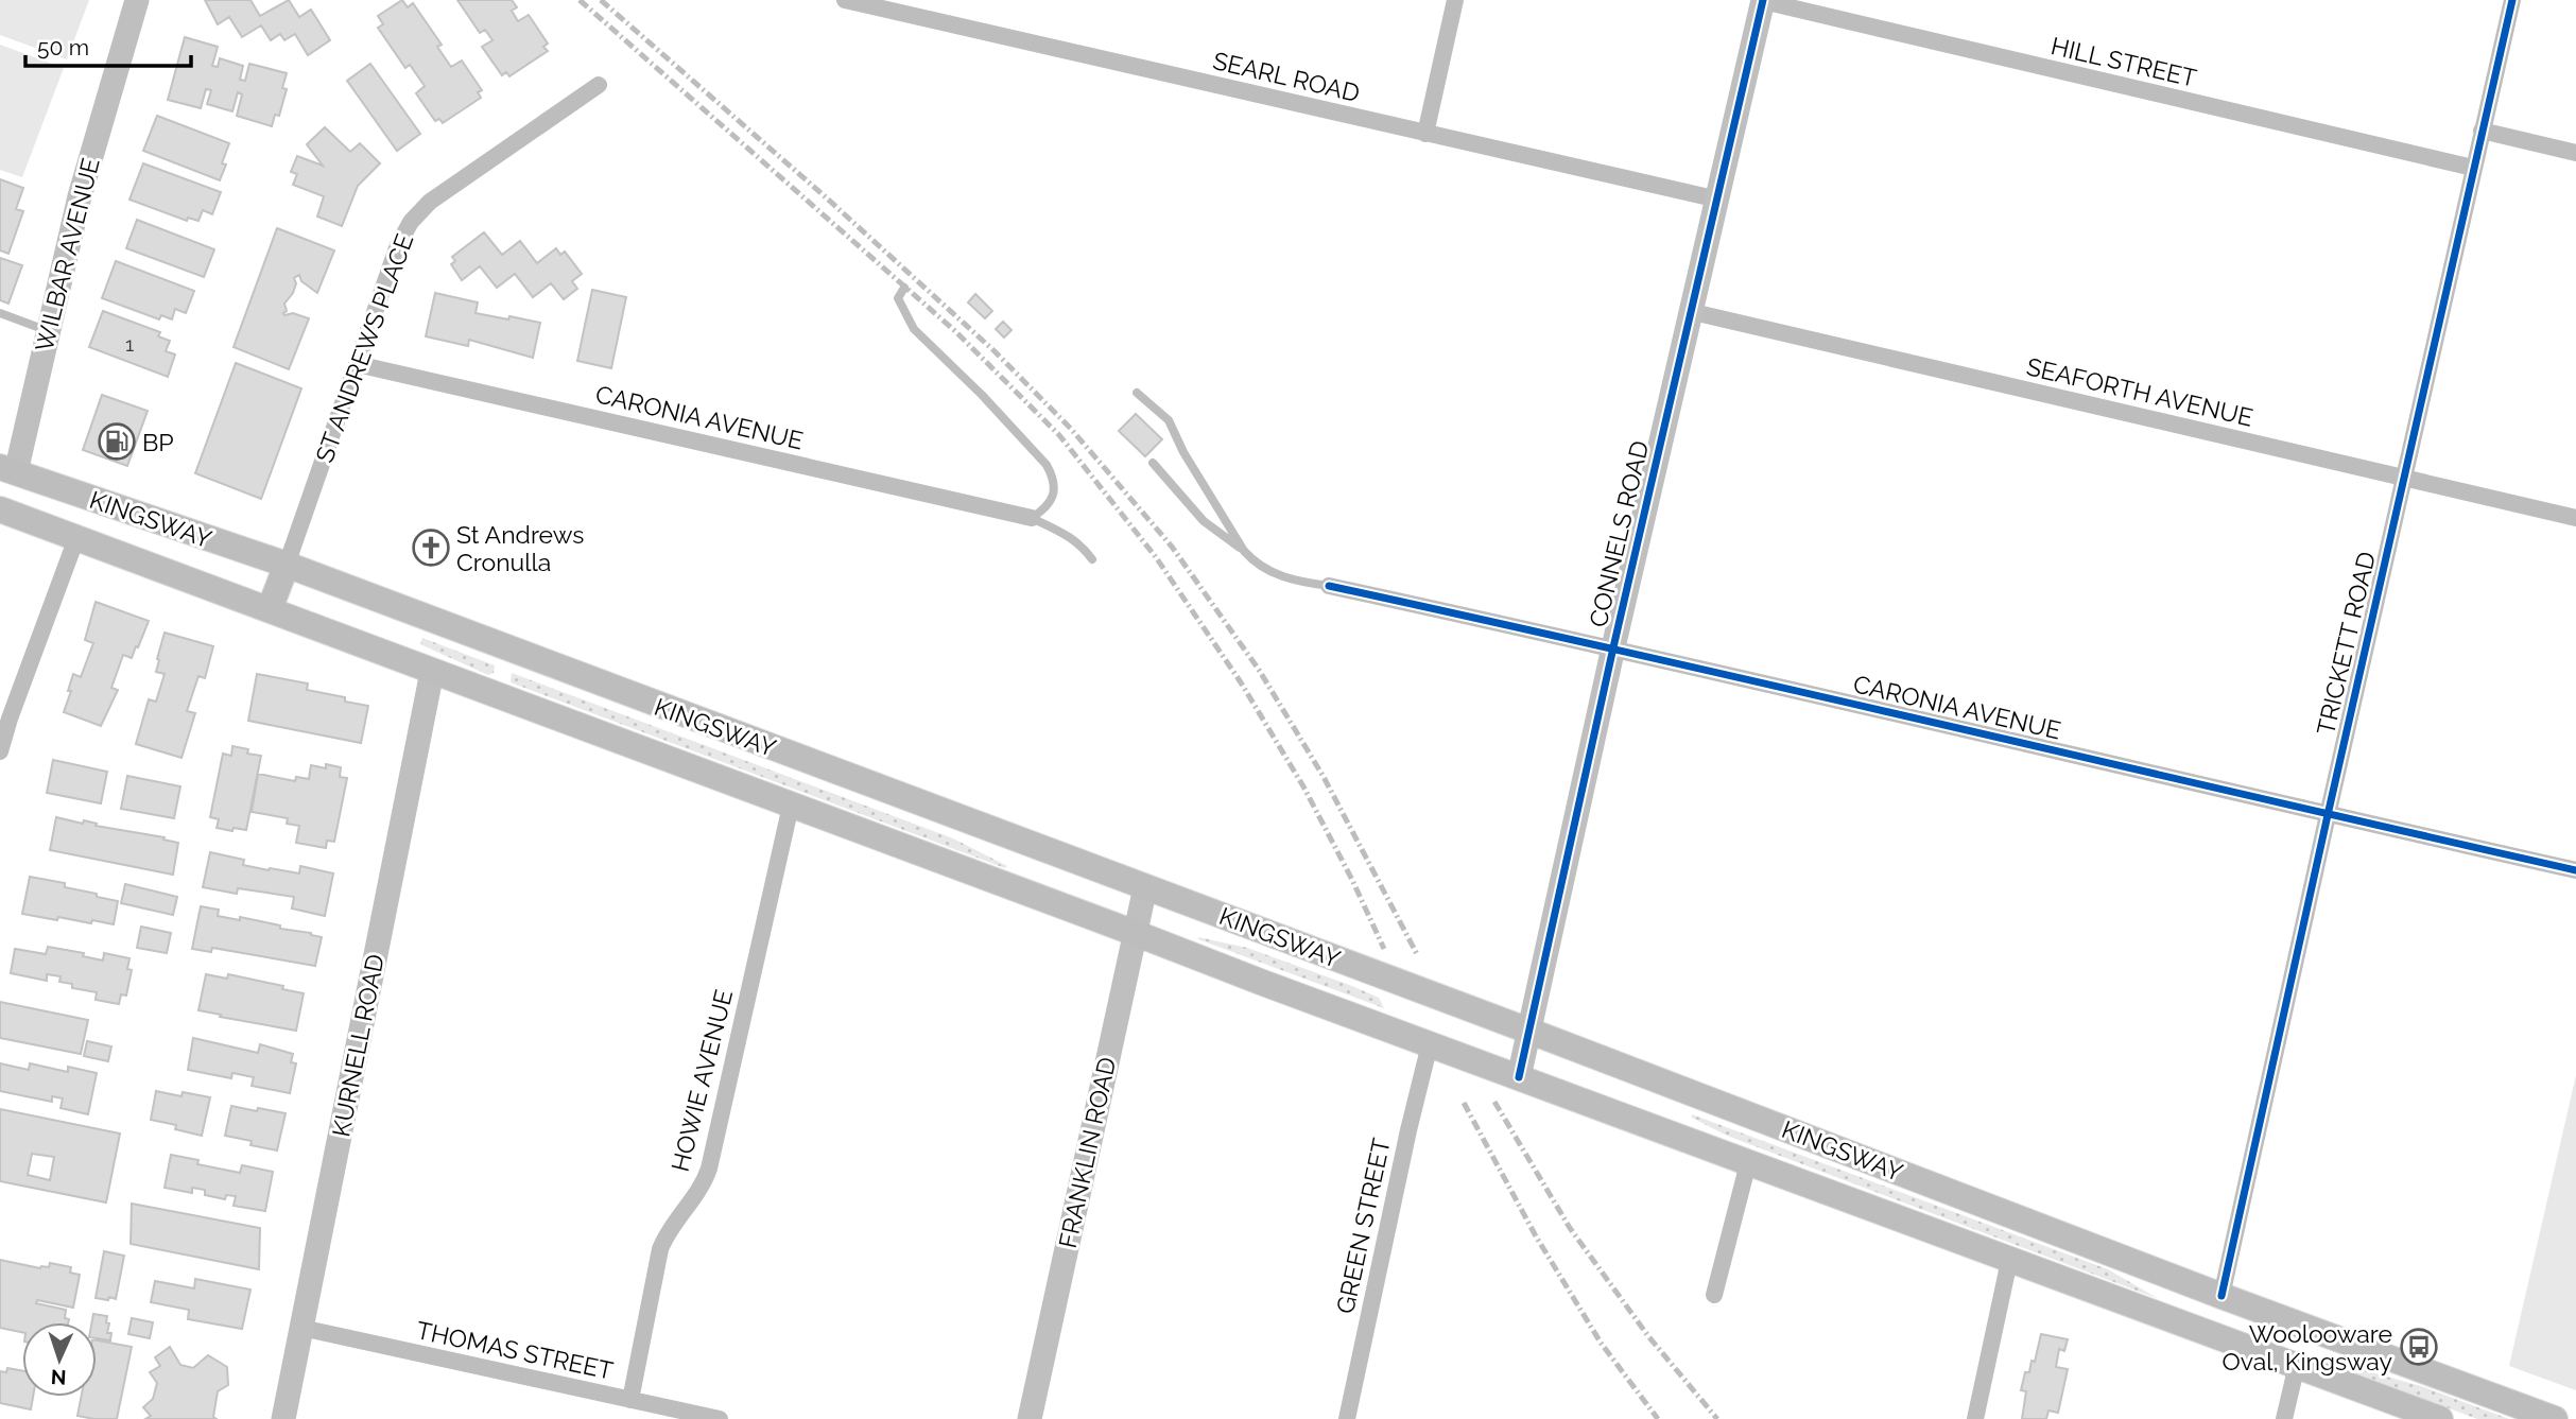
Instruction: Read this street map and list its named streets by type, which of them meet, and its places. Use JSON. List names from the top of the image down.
{
  "streets": {
    "main road": ["WILBAR AVENUE", "ST ANDREWS PLACE", "KINGSWAY"],
    "street": [
      "HILL STREET",
      "SEARL ROAD",
      "SEAFORTH AVENUE",
      "CARONIA AVENUE",
      "CONNELS ROAD",
      "TRICKETT ROAD",
      "KURNELL ROAD",
      "HOWIE AVENUE",
      "FRANKLIN ROAD",
      "GREEN STREET",
      "THOMAS STREET"
    ]
  },
  "crossings": [
    ["HILL STREET", "CONNELS ROAD"],
    ["HILL STREET", "TRICKETT ROAD"],
    ["SEARL ROAD", "CONNELS ROAD"],
    ["WILBAR AVENUE", "KINGSWAY"],
    ["ST ANDREWS PLACE", "CARONIA AVENUE"],
    ["ST ANDREWS PLACE", "KINGSWAY"],
    ["SEAFORTH AVENUE", "CONNELS ROAD"],
    ["SEAFORTH AVENUE", "TRICKETT ROAD"],
    ["CARONIA AVENUE", "CONNELS ROAD"],
    ["CARONIA AVENUE", "TRICKETT ROAD"],
    ["KINGSWAY", "CONNELS ROAD"],
    ["KINGSWAY", "TRICKETT ROAD"],
    ["KINGSWAY", "KURNELL ROAD"],
    ["KINGSWAY", "HOWIE AVENUE"],
    ["KINGSWAY", "FRANKLIN ROAD"],
    ["KINGSWAY", "GREEN STREET"],
    ["KURNELL ROAD", "THOMAS STREET"],
    ["HOWIE AVENUE", "THOMAS STREET"]
  ],
  "places": {
    "fuel station": ["BP"],
    "church": ["St Andrews Cronulla"],
    "bus stop": ["Woolooware Oval, Kingsway"]
  },
  "house_numbers": ["1"],
  "scale_bar": "50 m",
  "north": "bottom"
}
